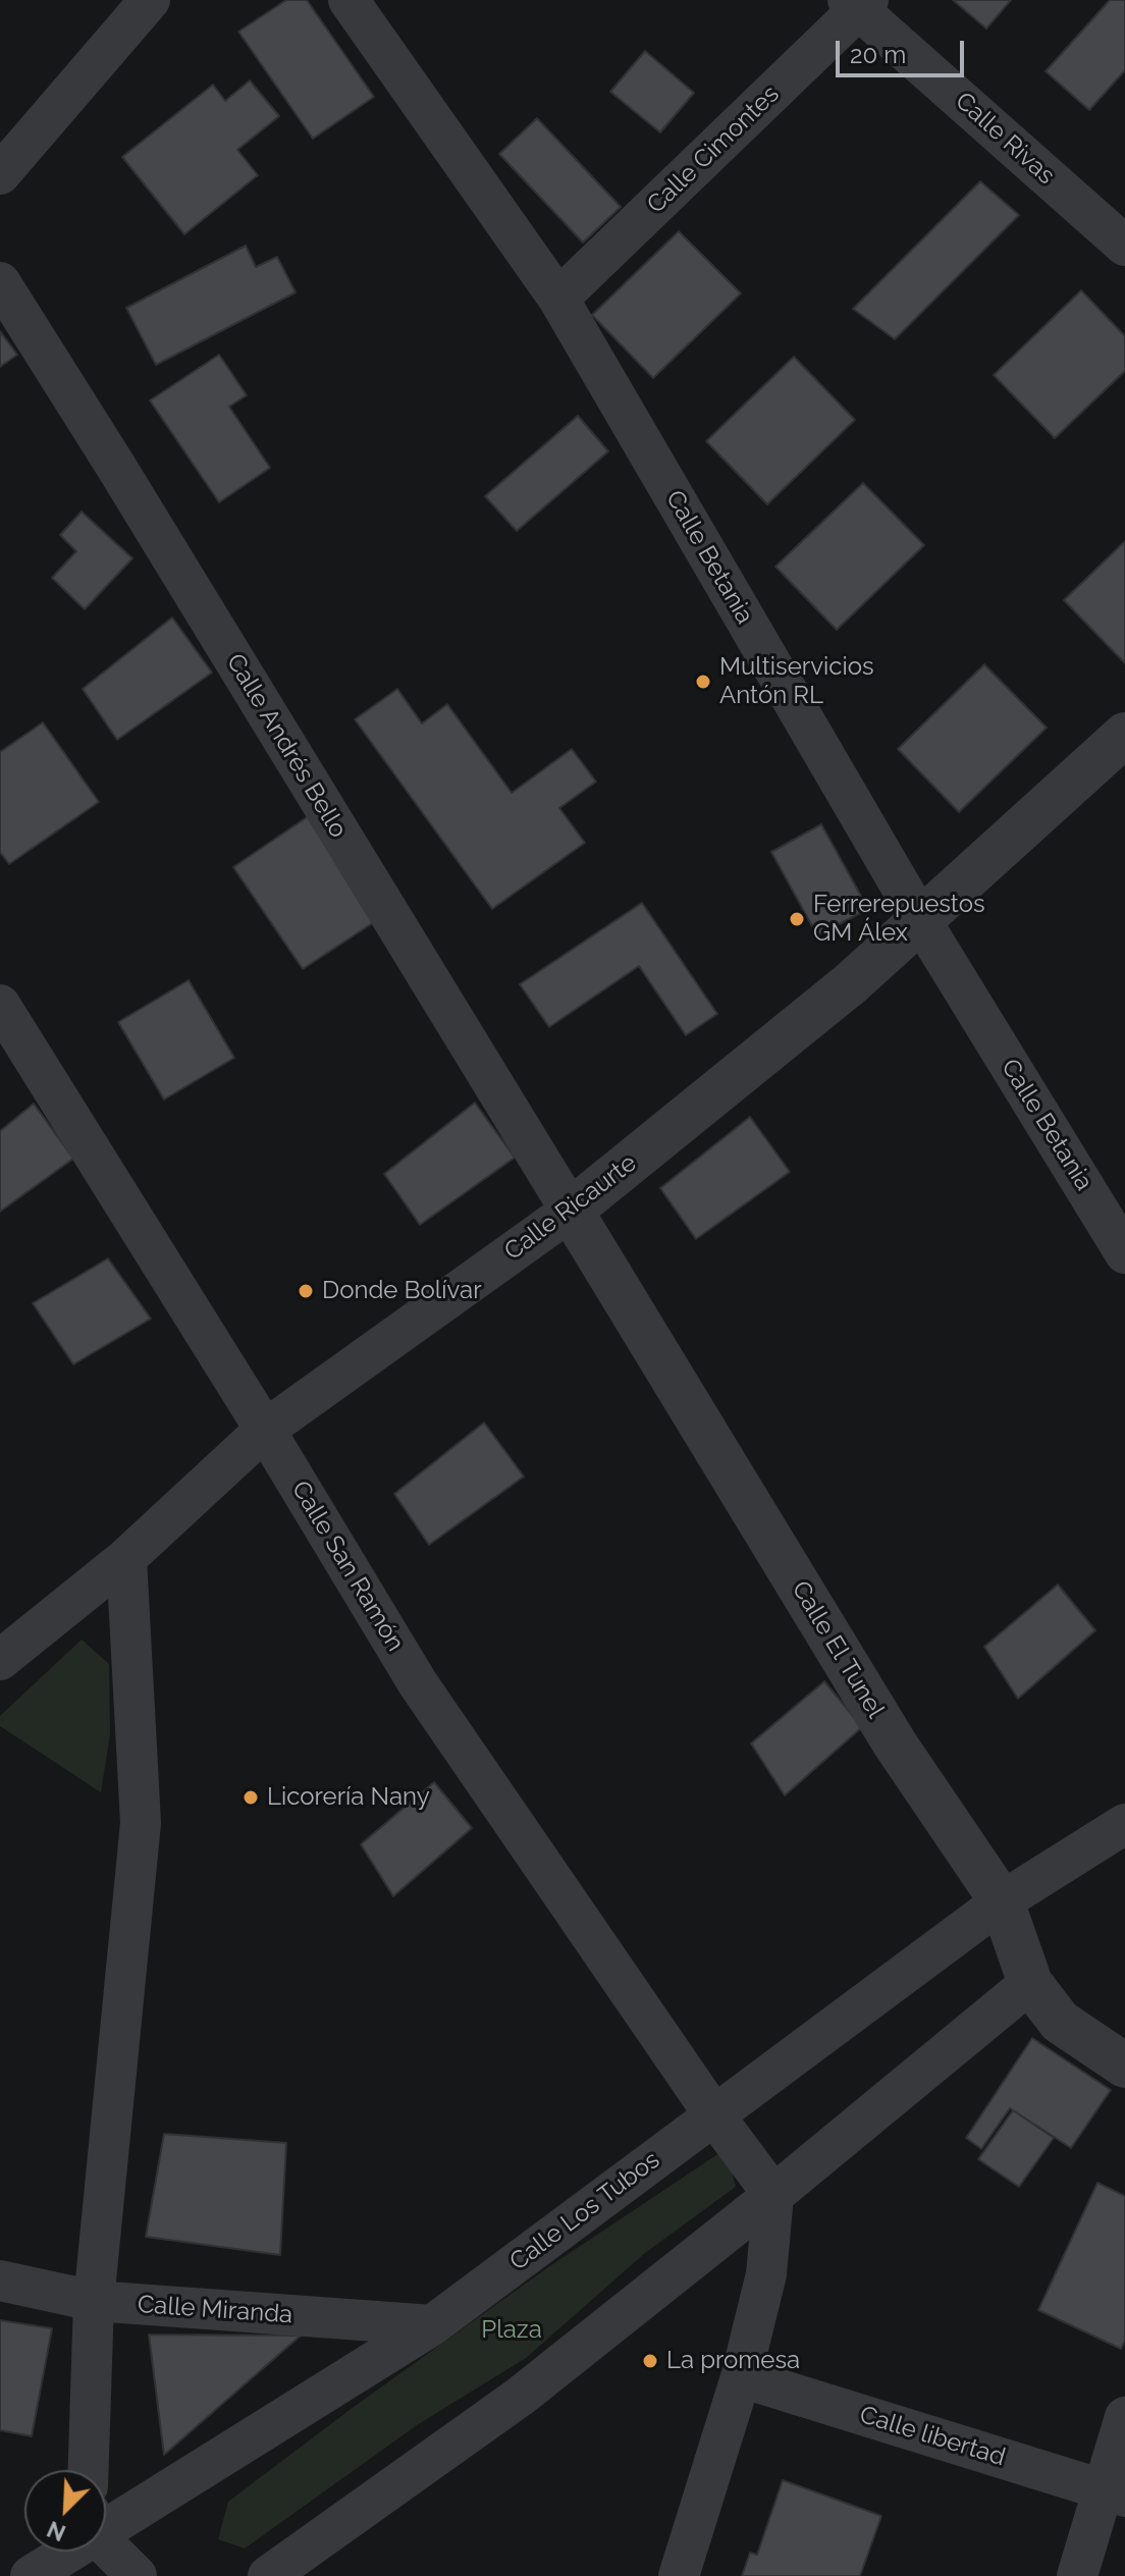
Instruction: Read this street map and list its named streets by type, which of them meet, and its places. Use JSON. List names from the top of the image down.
{
  "streets": {
    "street": [
      "Calle Rivas",
      "Calle Cimontes",
      "Calle Betania",
      "Calle Andrés Bello",
      "Calle Ricaurte",
      "Calle San Ramón",
      "Calle El Tunel",
      "Calle Los Tubos",
      "Calle Miranda",
      "Calle libertad"
    ]
  },
  "crossings": [
    ["Calle Rivas", "Calle Cimontes"],
    ["Calle Cimontes", "Calle Betania"],
    ["Calle Betania", "Calle Ricaurte"],
    ["Calle Andrés Bello", "Calle Ricaurte"],
    ["Calle Andrés Bello", "Calle El Tunel"],
    ["Calle Ricaurte", "Calle San Ramón"],
    ["Calle Ricaurte", "Calle El Tunel"],
    ["Calle San Ramón", "Calle Los Tubos"],
    ["Calle El Tunel", "Calle Los Tubos"],
    ["Calle Los Tubos", "Calle Miranda"]
  ],
  "parks": ["Plaza"],
  "places": [
    "Multiservicios Antón RL",
    "Ferrerepuestos GM Álex",
    "Donde Bolívar",
    "Licorería Nany",
    "La promesa"
  ],
  "scale_bar": "20 m",
  "north": "bottom left"
}
